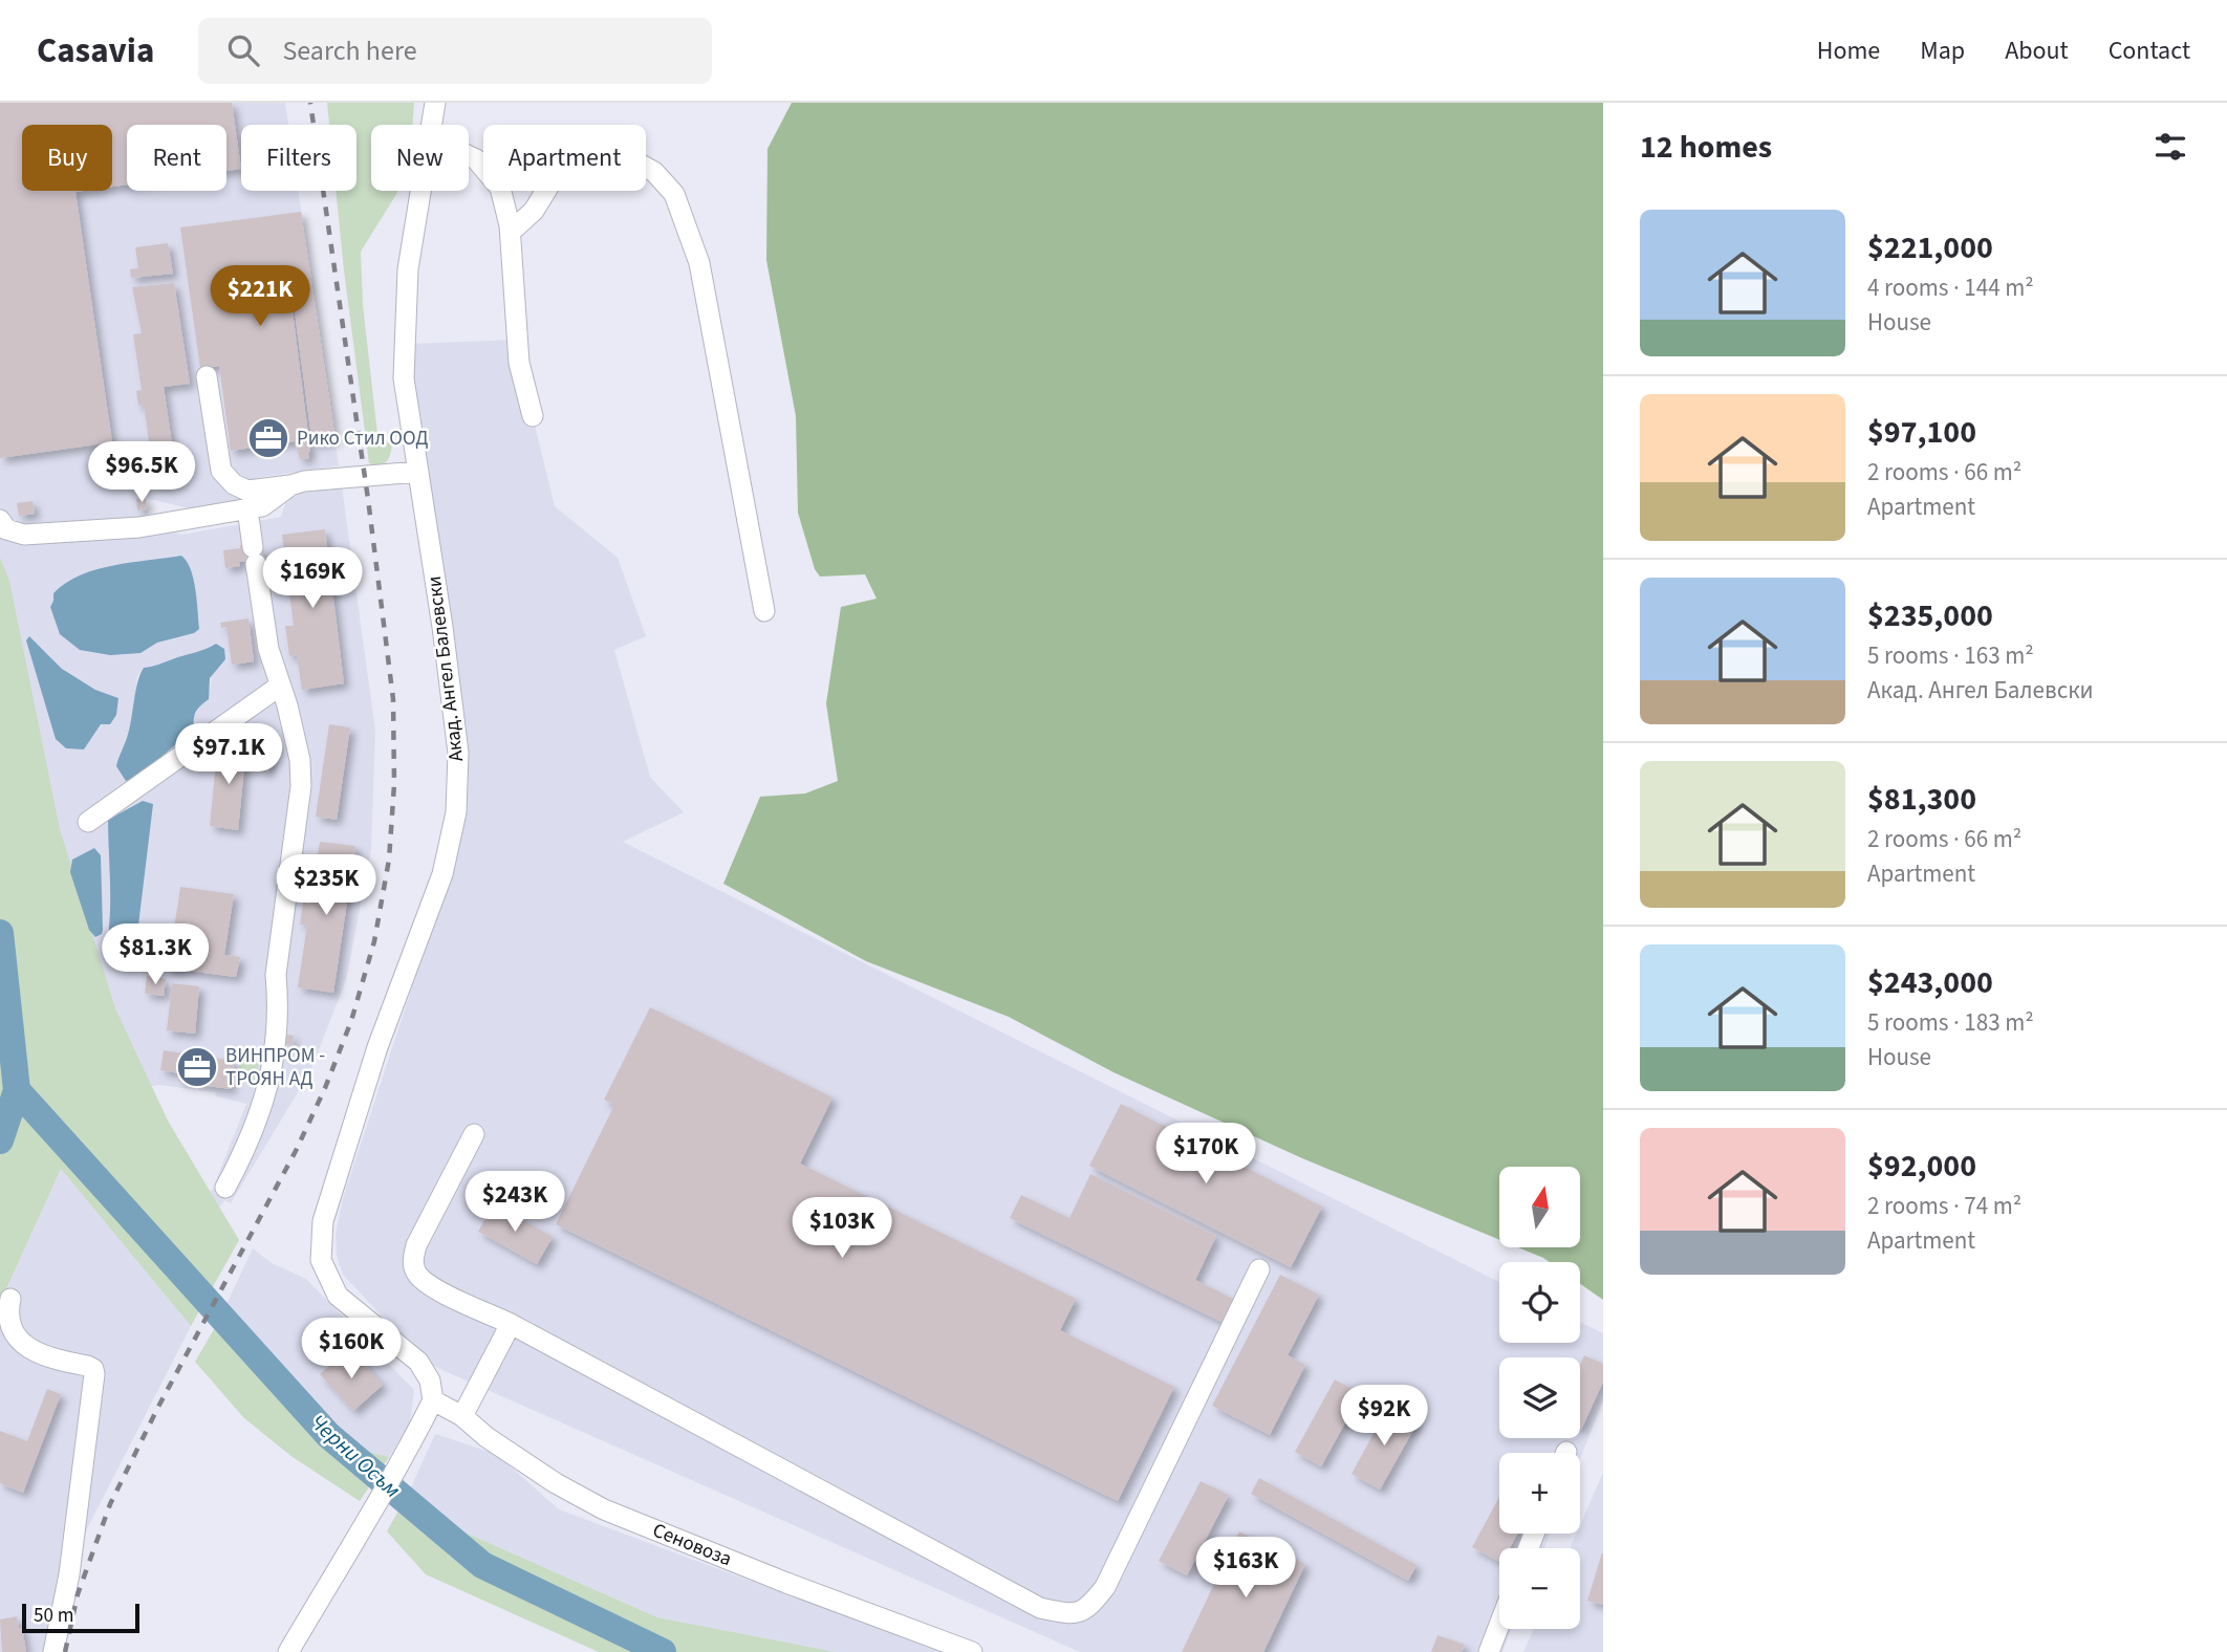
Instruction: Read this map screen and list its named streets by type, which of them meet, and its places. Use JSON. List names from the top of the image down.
{
  "streets": {
    "street": ["Акад. Ангел Балевски", "Сеновоза"]
  },
  "crossings": [
    ["Акад. Ангел Балевски", "Сеновоза"]
  ],
  "water": ["Черни Осъм"],
  "places": {
    "office": ["Рико Стил ООД", "ВИНПРОМ - ТРОЯН АД"]
  },
  "scale_bar": "50 m",
  "north": "top",
  "page": {
    "header": "Casavia",
    "search": "Search here",
    "nav": [
      "Home",
      "Map",
      "About",
      "Contact"
    ],
    "heading": "12 homes",
    "chip": [
      "Buy",
      "Rent",
      "Filters",
      "New",
      "Apartment"
    ],
    "list": [
      {
        "name": "$221,000",
        "note": "4 rooms · 144 m² · House"
      },
      {
        "name": "$97,100",
        "note": "2 rooms · 66 m² · Apartment"
      },
      {
        "name": "$235,000",
        "note": "5 rooms · 163 m² · Акад. Ангел Балевски"
      },
      {
        "name": "$81,300",
        "note": "2 rooms · 66 m² · Apartment"
      },
      {
        "name": "$243,000",
        "note": "5 rooms · 183 m² · House"
      },
      {
        "name": "$92,000",
        "note": "2 rooms · 74 m² · Apartment"
      }
    ],
    "price": [
      "$221K",
      "$96.5K",
      "$169K",
      "$97.1K",
      "$235K",
      "$81.3K",
      "$170K",
      "$243K",
      "$103K",
      "$160K",
      "$92K",
      "$163K"
    ],
    "map_buttons": ["+", "−"],
    "scale": "50 m"
  }
}
